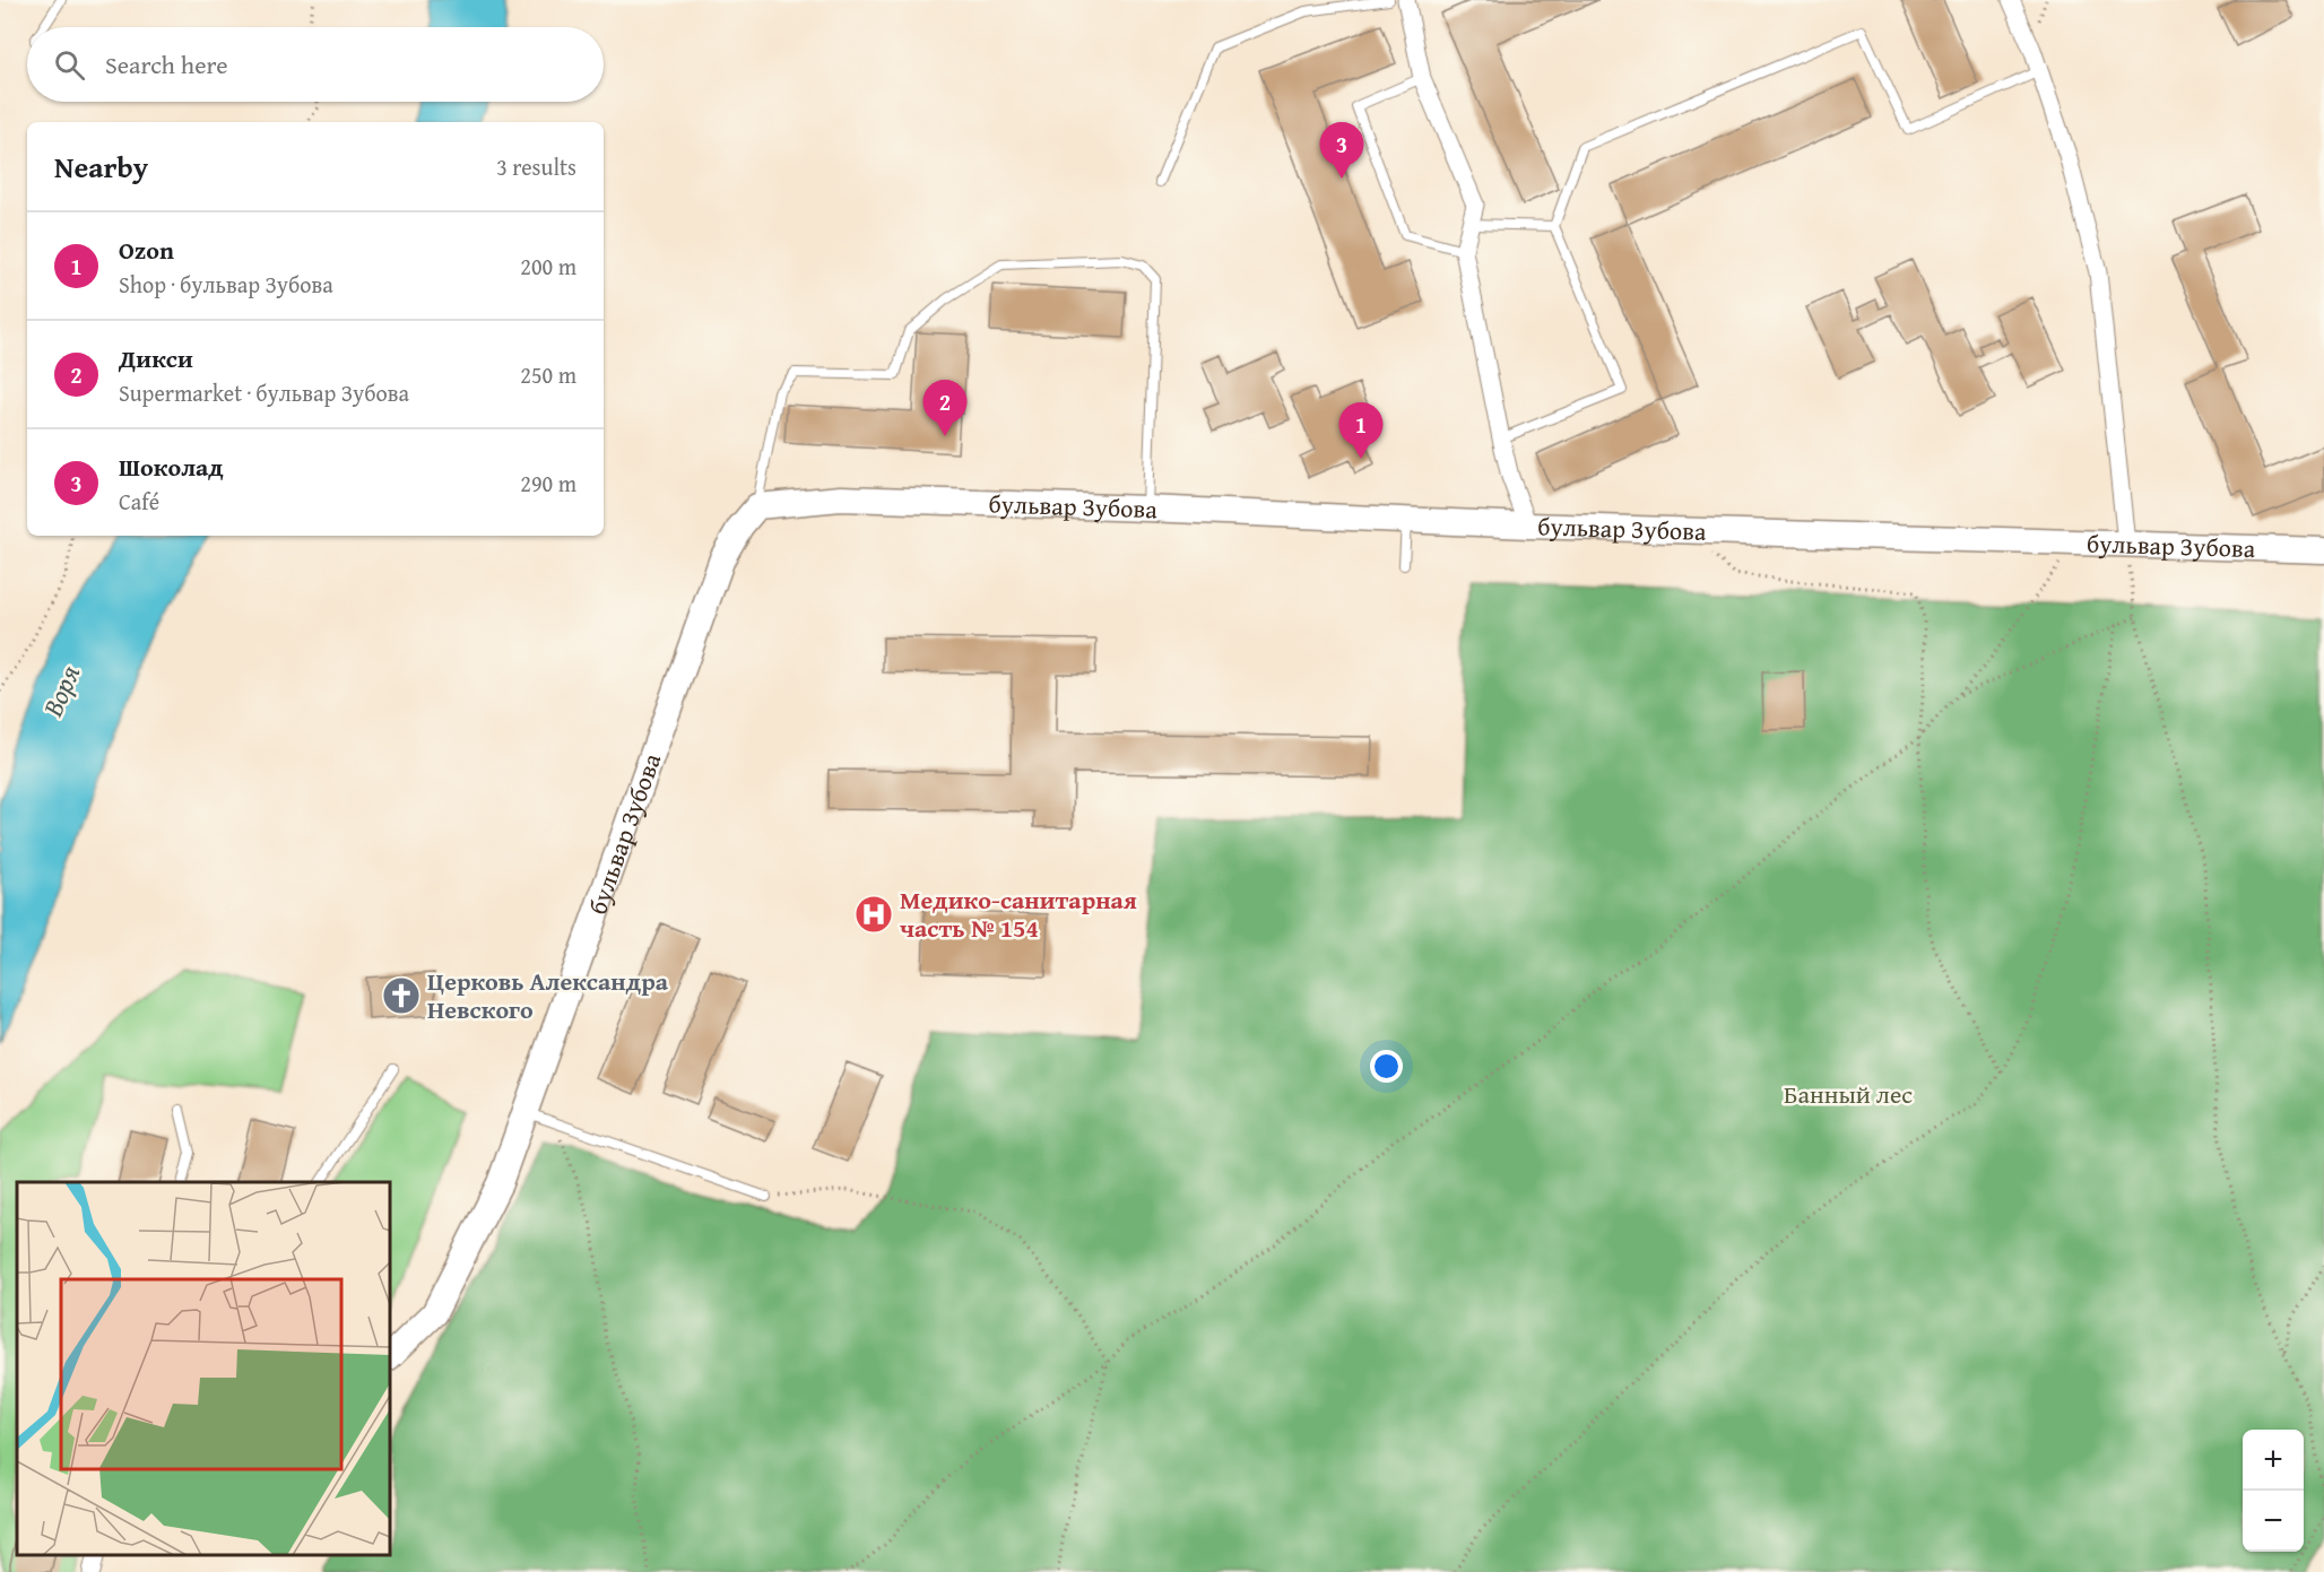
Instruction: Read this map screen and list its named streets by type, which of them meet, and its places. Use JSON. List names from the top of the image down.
{
  "streets": {
    "street": ["бульвар Зубова"]
  },
  "water": ["Воря"],
  "parks": ["Банный лес"],
  "places": {
    "hospital": ["Медико-санитарная часть № 154"],
    "church": ["Церковь Александра Невского"]
  },
  "page": {
    "search": "Search here",
    "pins": ["3", "2", "1"],
    "heading": ["Nearby", "3 results"],
    "list": [
      {
        "mark": "1",
        "name": "Ozon",
        "note": "Shop · бульвар Зубова",
        "value": "200 m"
      },
      {
        "mark": "2",
        "name": "Дикси",
        "note": "Supermarket · бульвар Зубова",
        "value": "250 m"
      },
      {
        "mark": "3",
        "name": "Шоколад",
        "note": "Café",
        "value": "290 m"
      }
    ],
    "map_buttons": ["+", "−"]
  }
}
